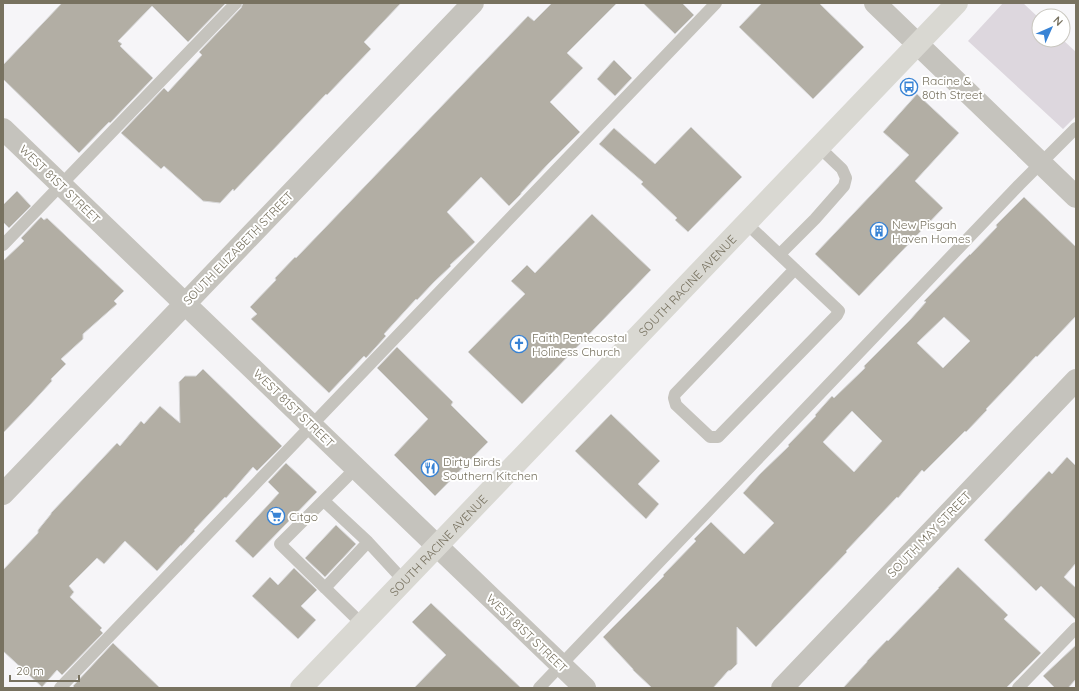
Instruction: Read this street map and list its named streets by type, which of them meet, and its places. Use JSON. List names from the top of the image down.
{
  "streets": {
    "street": [
      "WEST 81ST STREET",
      "SOUTH ELIZABETH STREET",
      "SOUTH RACINE AVENUE",
      "SOUTH MAY STREET"
    ]
  },
  "crossings": [
    ["WEST 81ST STREET", "SOUTH ELIZABETH STREET"],
    ["WEST 81ST STREET", "SOUTH RACINE AVENUE"]
  ],
  "places": {
    "bus stop": ["Racine & 80th Street"],
    "building": ["New Pisgah Haven Homes"],
    "church": ["Faith Pentecostal Holiness Church"],
    "restaurant": ["Dirty Birds Southern Kitchen"],
    "supermarket": ["Citgo"]
  },
  "scale_bar": "20 m",
  "north": "top right"
}
